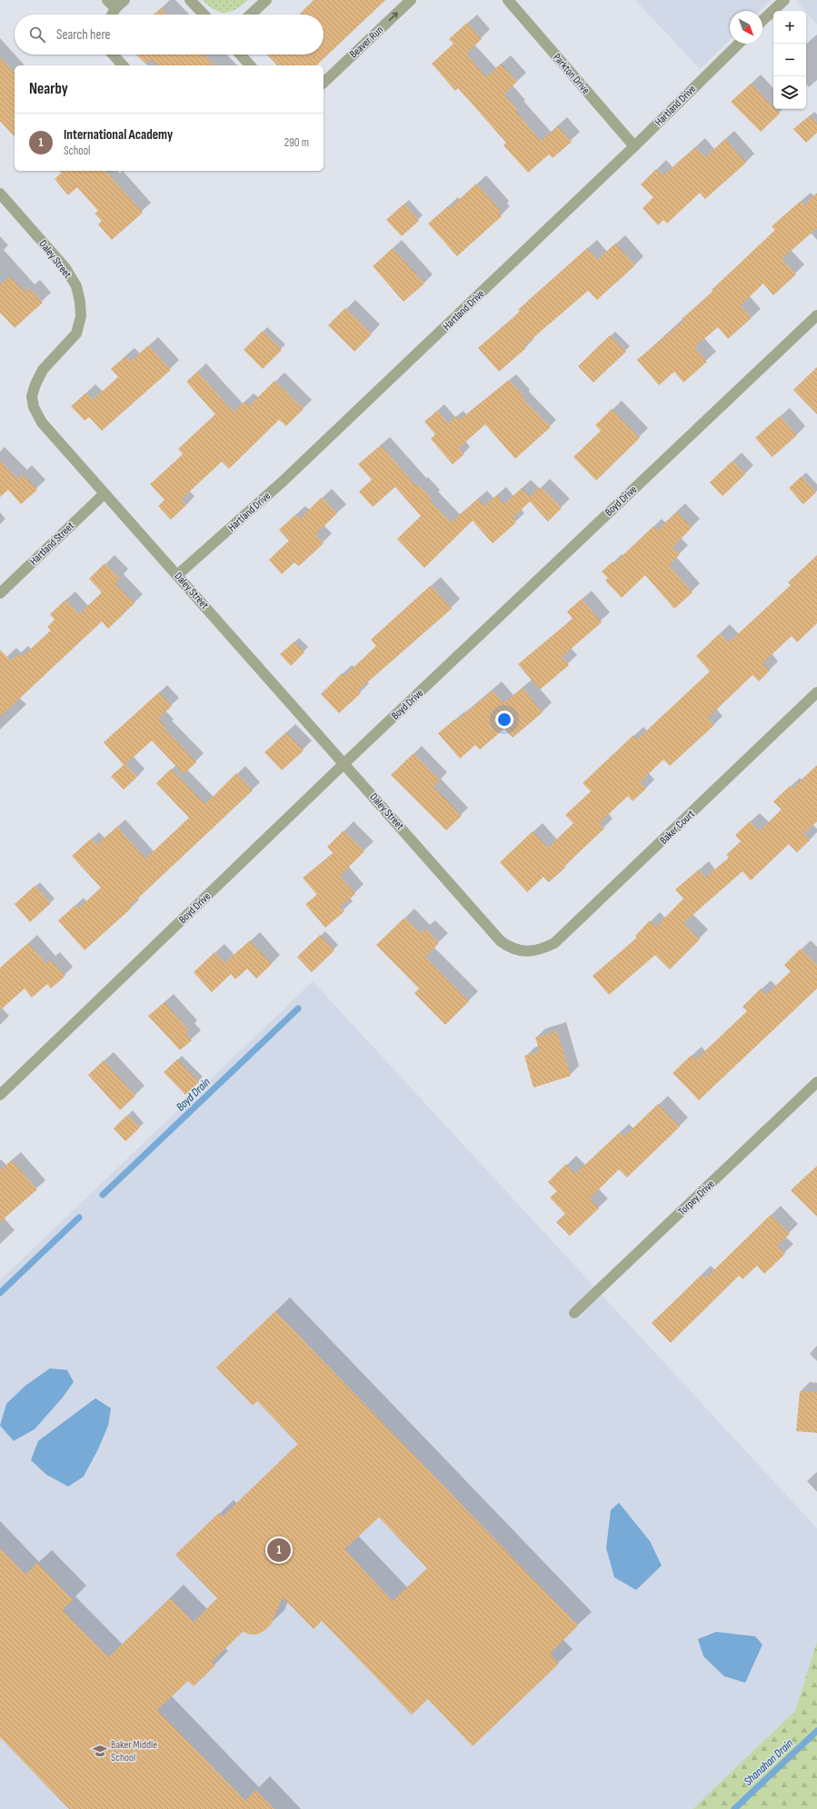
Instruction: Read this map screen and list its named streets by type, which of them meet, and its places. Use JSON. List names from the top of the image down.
{
  "streets": {
    "street": [
      "Beaver Run",
      "Parkton Drive",
      "Hartland Drive",
      "Daley Street",
      "Boyd Drive",
      "Hartland Street",
      "Baker Court",
      "Torpey Drive"
    ]
  },
  "crossings": [
    ["Parkton Drive", "Hartland Drive"],
    ["Hartland Drive", "Daley Street"],
    ["Daley Street", "Boyd Drive"],
    ["Daley Street", "Hartland Street"],
    ["Daley Street", "Baker Court"]
  ],
  "one_way": ["Beaver Run"],
  "water": ["Boyd Drain", "Shanahan Drain"],
  "places": {
    "school or university": ["Baker Middle School"]
  },
  "north": "bottom right",
  "page": {
    "map_buttons": ["+", "−"],
    "search": "Search here",
    "heading": "Nearby",
    "list": [
      {
        "mark": "1",
        "name": "International Academy",
        "note": "School",
        "value": "290 m"
      }
    ],
    "pins": "1"
  }
}
